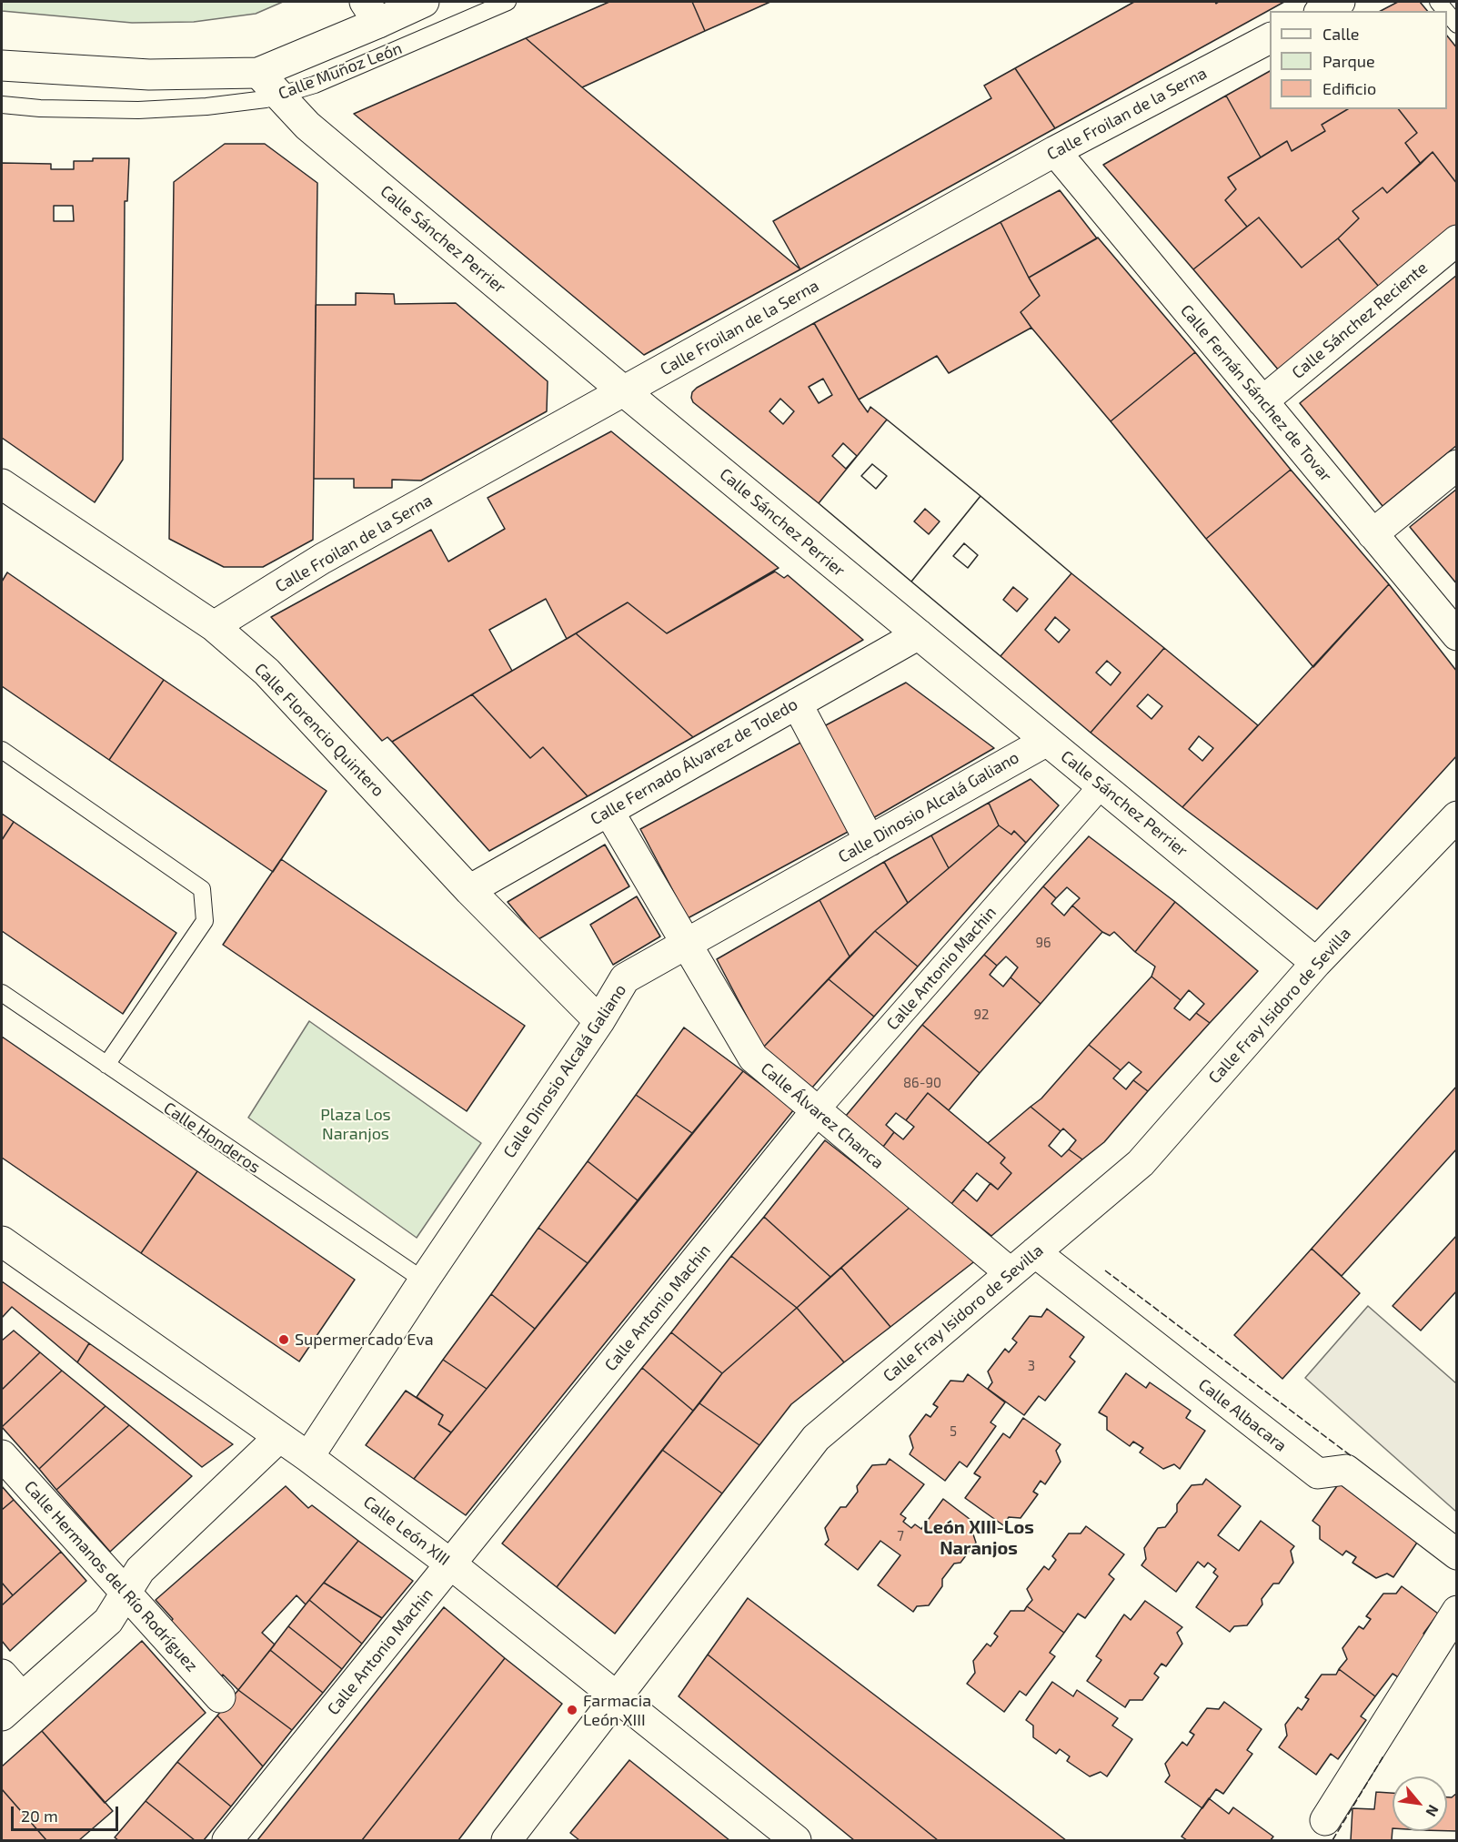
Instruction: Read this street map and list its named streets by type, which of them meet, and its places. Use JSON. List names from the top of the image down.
{
  "streets": {
    "street": [
      "Calle Muñoz León",
      "Calle Froilan de la Serna",
      "Calle Sánchez Perrier",
      "Calle Sánchez Reciente",
      "Calle Fernán Sánchez de Tovar",
      "Calle Florencio Quintero",
      "Calle Fernado Álvarez de Toledo",
      "Calle Dinosio Alcalá Galiano",
      "Calle Antonio Machin",
      "Calle Fray Isidoro de Sevilla",
      "Calle Álvarez Chanca",
      "Calle Albacara",
      "Calle León XIII",
      "Calle Hermanos del Río Rodríguez"
    ],
    "lane": ["Calle Honderos"]
  },
  "crossings": [
    ["Calle Muñoz León", "Calle Sánchez Perrier"],
    ["Calle Froilan de la Serna", "Calle Sánchez Perrier"],
    ["Calle Froilan de la Serna", "Calle Fernán Sánchez de Tovar"],
    ["Calle Froilan de la Serna", "Calle Florencio Quintero"],
    ["Calle Sánchez Perrier", "Calle Fernado Álvarez de Toledo"],
    ["Calle Sánchez Perrier", "Calle Dinosio Alcalá Galiano"],
    ["Calle Sánchez Perrier", "Calle Antonio Machin"],
    ["Calle Sánchez Perrier", "Calle Fray Isidoro de Sevilla"],
    ["Calle Sánchez Reciente", "Calle Fernán Sánchez de Tovar"],
    ["Calle Florencio Quintero", "Calle Fernado Álvarez de Toledo"],
    ["Calle Florencio Quintero", "Calle Dinosio Alcalá Galiano"],
    ["Calle Fernado Álvarez de Toledo", "Calle Álvarez Chanca"],
    ["Calle Dinosio Alcalá Galiano", "Calle Álvarez Chanca"],
    ["Calle Dinosio Alcalá Galiano", "Calle Honderos"],
    ["Calle Dinosio Alcalá Galiano", "Calle León XIII"],
    ["Calle Antonio Machin", "Calle Álvarez Chanca"],
    ["Calle Antonio Machin", "Calle León XIII"],
    ["Calle Fray Isidoro de Sevilla", "Calle Álvarez Chanca"],
    ["Calle Fray Isidoro de Sevilla", "Calle Albacara"],
    ["Calle Fray Isidoro de Sevilla", "Calle León XIII"]
  ],
  "districts": ["León XIII-Los Naranjos"],
  "parks": ["Plaza Los Naranjos"],
  "places": ["Supermercado Eva", "Farmacia León XIII"],
  "house_numbers": [
    "96",
    "92",
    "86-90",
    "3",
    "5",
    "7"
  ],
  "legend": ["Calle", "Parque", "Edificio"],
  "scale_bar": "20 m",
  "north": "bottom right"
}
